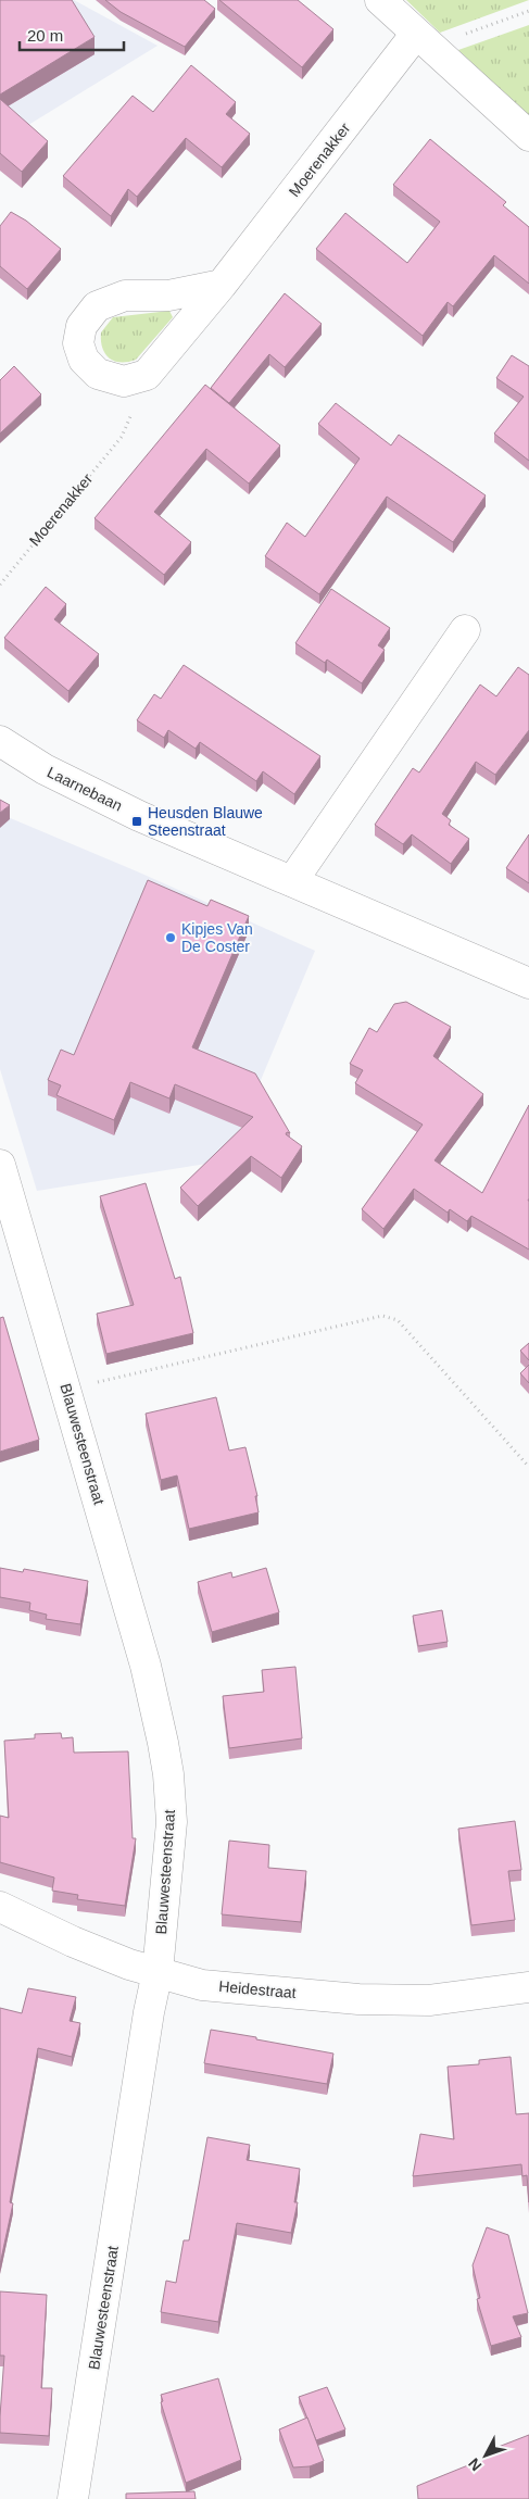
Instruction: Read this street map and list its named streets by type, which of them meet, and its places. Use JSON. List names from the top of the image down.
{
  "streets": {
    "street": [
      "Moerenakker",
      "Laarnebaan",
      "Blauwesteenstraat",
      "Heidestraat"
    ]
  },
  "crossings": [
    ["Blauwesteenstraat", "Heidestraat"]
  ],
  "places": {
    "transit": ["Heusden Blauwe Steenstraat"],
    "other": ["Kipjes Van De Coster"]
  },
  "scale_bar": "20 m",
  "north": "bottom left"
}
